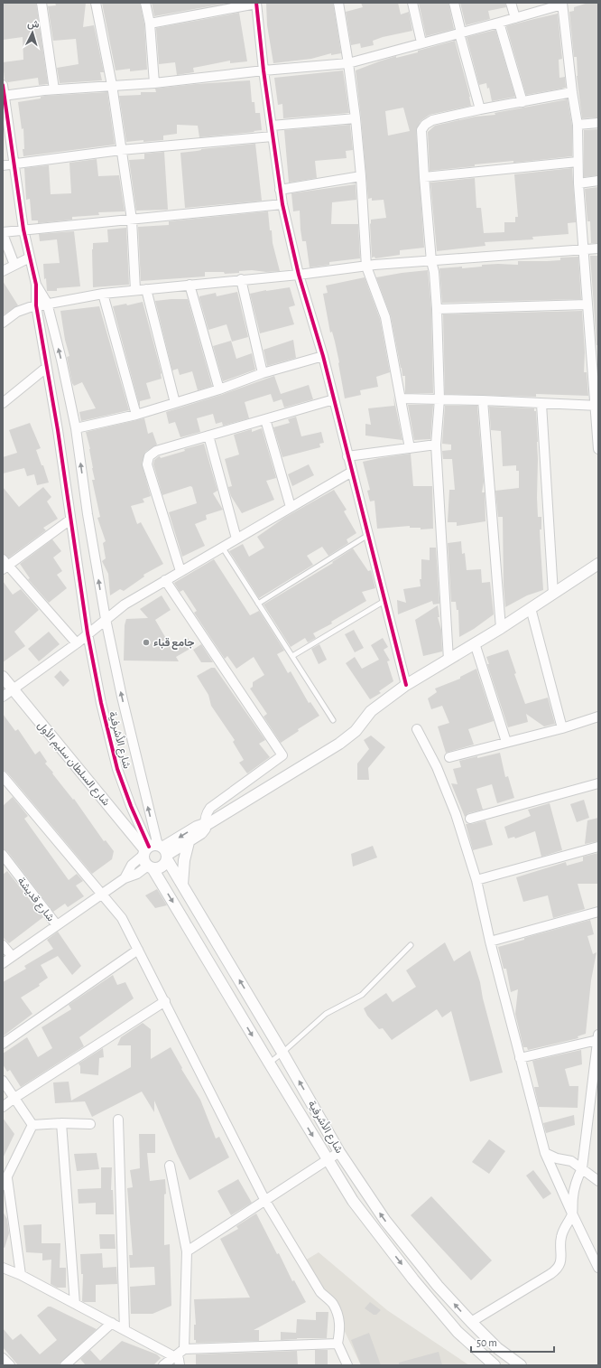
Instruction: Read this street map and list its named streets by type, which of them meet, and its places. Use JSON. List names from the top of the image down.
{
  "streets": {
    "street": ["شارع الأشرفية", "شارع السلطان سليم الأول", "شارع قديشة"]
  },
  "crossings": [
    ["شارع الأشرفية", "شارع السلطان سليم الأول"]
  ],
  "places": ["جامع قباء"],
  "scale_bar": "50 m",
  "north": "top"
}
